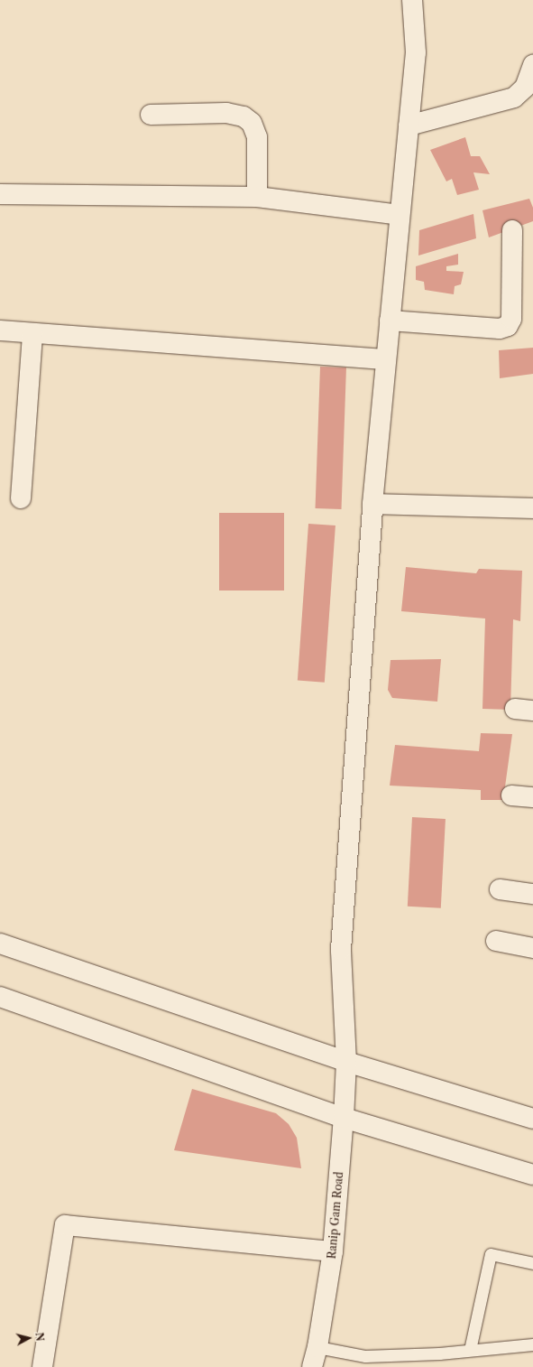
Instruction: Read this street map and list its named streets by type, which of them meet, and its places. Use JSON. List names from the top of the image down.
{
  "streets": {
    "street": ["Ranip Gam Road"]
  },
  "north": "right"
}
